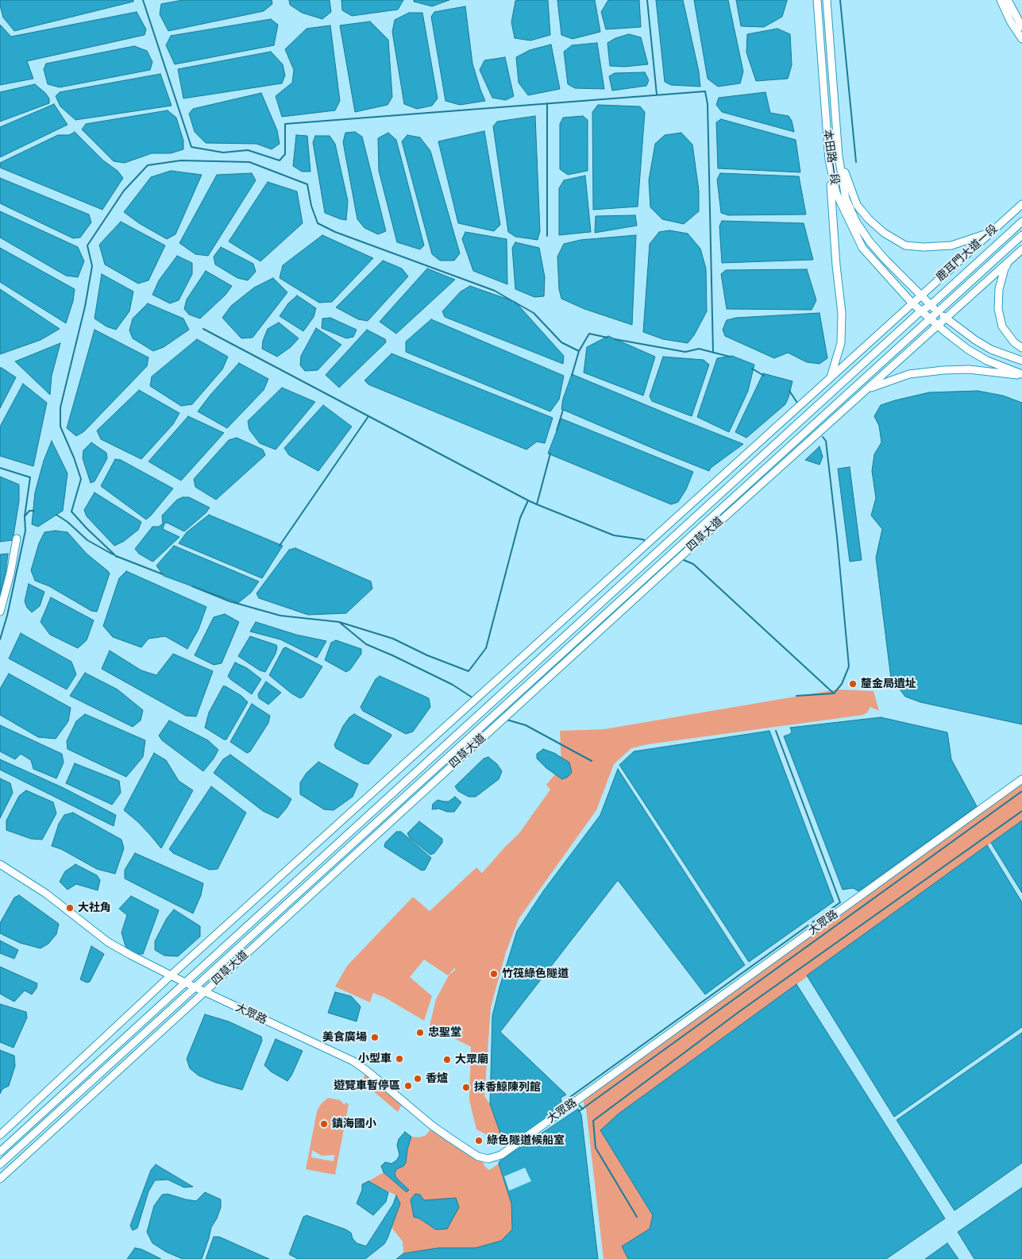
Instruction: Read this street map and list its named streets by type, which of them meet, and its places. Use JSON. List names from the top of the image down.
{
  "streets": {
    "street": [
      "本田路一段",
      "鹿耳門大道一段",
      "四草大道",
      "大眾路"
    ]
  },
  "crossings": [
    ["本田路一段", "鹿耳門大道一段"],
    ["本田路一段", "四草大道"],
    ["鹿耳門大道一段", "四草大道"],
    ["四草大道", "大眾路"]
  ],
  "places": [
    "釐金局遺址",
    "大社角",
    "竹筏綠色隧道",
    "忠聖堂",
    "美食廣場",
    "小型車",
    "大眾廟",
    "香爐",
    "遊覽車暫停區",
    "抹香鯨陳列館",
    "鎮海國小",
    "綠色隧道候船室"
  ]
}
